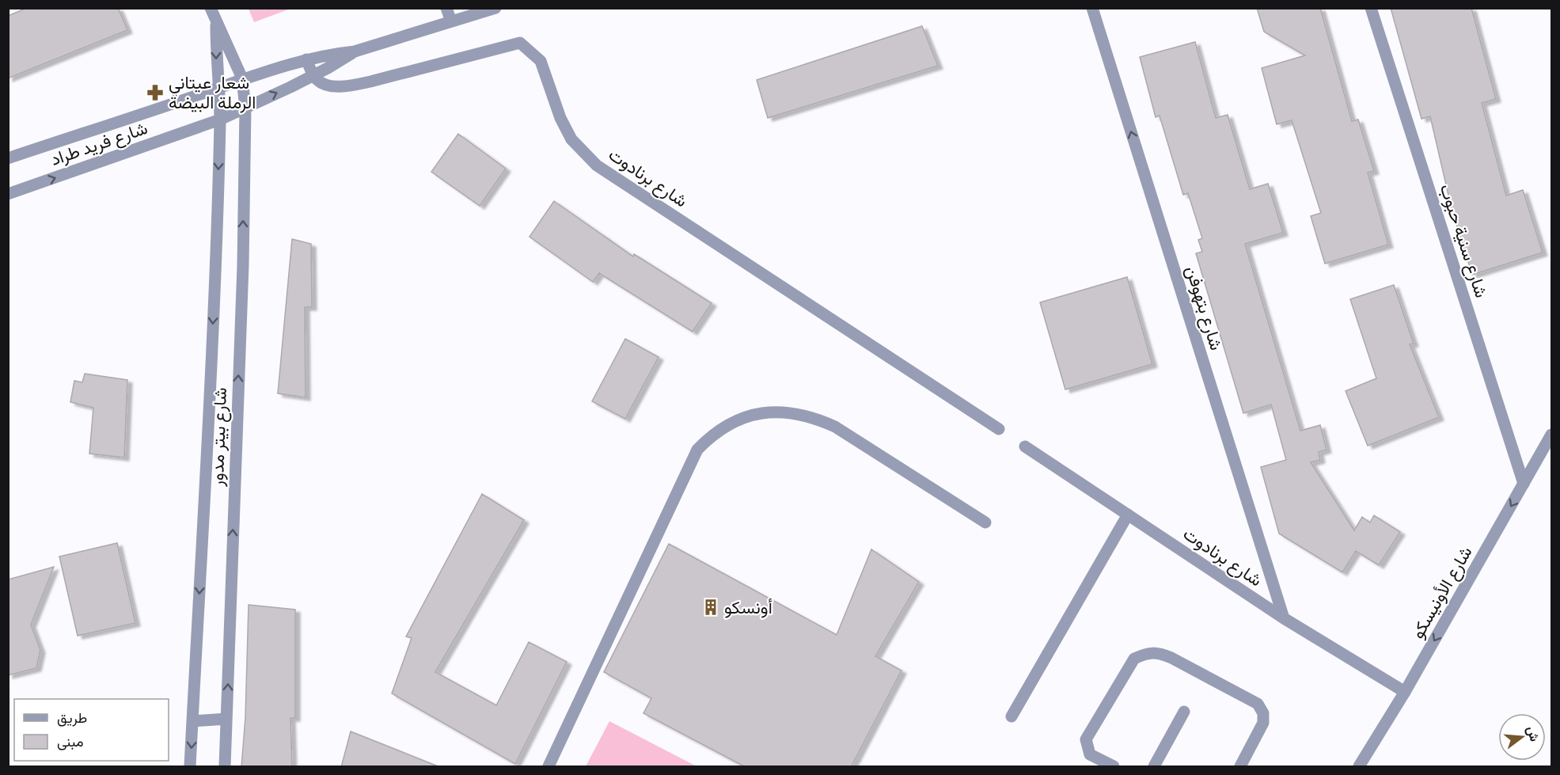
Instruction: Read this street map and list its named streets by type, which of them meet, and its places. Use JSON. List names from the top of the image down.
{
  "streets": {
    "street": [
      "شارع فريد طراد",
      "شارع برنادوت",
      "شارع سنية حبوب",
      "شارع بتهوفن",
      "شارع بيتر مدور",
      "شارع الأونيسكو"
    ]
  },
  "crossings": [
    ["شارع فريد طراد", "شارع برنادوت"],
    ["شارع فريد طراد", "شارع بيتر مدور"],
    ["شارع برنادوت", "شارع بتهوفن"],
    ["شارع برنادوت", "شارع الأونيسكو"],
    ["شارع سنية حبوب", "شارع الأونيسكو"]
  ],
  "one_way": ["شارع بتهوفن", "شارع الأونيسكو"],
  "places": {
    "pharmacy": ["شعار عيتاني الرملة البيضة"],
    "building": ["أونسكو"]
  },
  "legend": ["طريق", "مبنى"],
  "north": "right"
}
